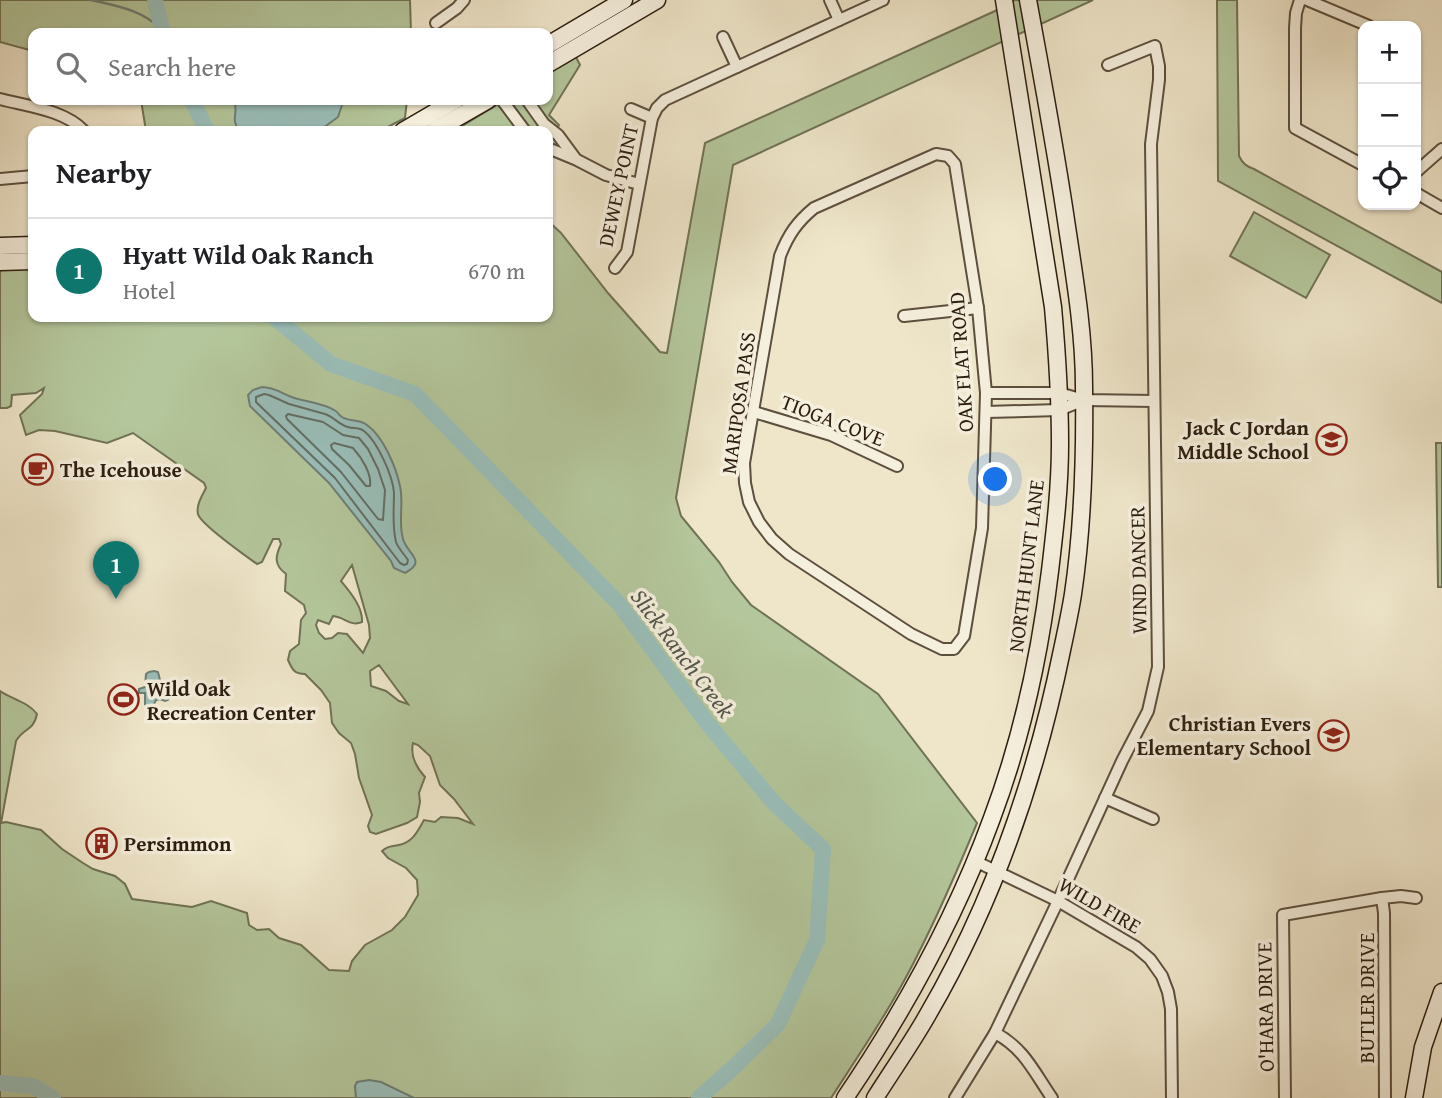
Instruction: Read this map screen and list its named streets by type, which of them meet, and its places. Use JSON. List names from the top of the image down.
{
  "streets": {
    "main road": ["NORTH HUNT LANE"],
    "street": [
      "DEWEY POINT",
      "OAK FLAT ROAD",
      "MARIPOSA PASS",
      "TIOGA COVE",
      "WIND DANCER",
      "WILD FIRE",
      "BUTLER DRIVE",
      "O'HARA DRIVE"
    ]
  },
  "crossings": [
    ["OAK FLAT ROAD", "MARIPOSA PASS"],
    ["MARIPOSA PASS", "TIOGA COVE"],
    ["NORTH HUNT LANE", "WILD FIRE"],
    ["WIND DANCER", "WILD FIRE"],
    ["BUTLER DRIVE", "O'HARA DRIVE"]
  ],
  "water": ["Slick Ranch Creek"],
  "places": {
    "school or university": ["Jack C Jordan Middle School", "Christian Evers Elementary School"],
    "cafe": ["The Icehouse"],
    "sports": ["Wild Oak Recreation Center"],
    "building": ["Persimmon"]
  },
  "page": {
    "map_buttons": ["+", "−"],
    "search": "Search here",
    "heading": "Nearby",
    "list": [
      {
        "mark": "1",
        "name": "Hyatt Wild Oak Ranch",
        "note": "Hotel",
        "value": "670 m"
      }
    ],
    "pins": "1"
  }
}
